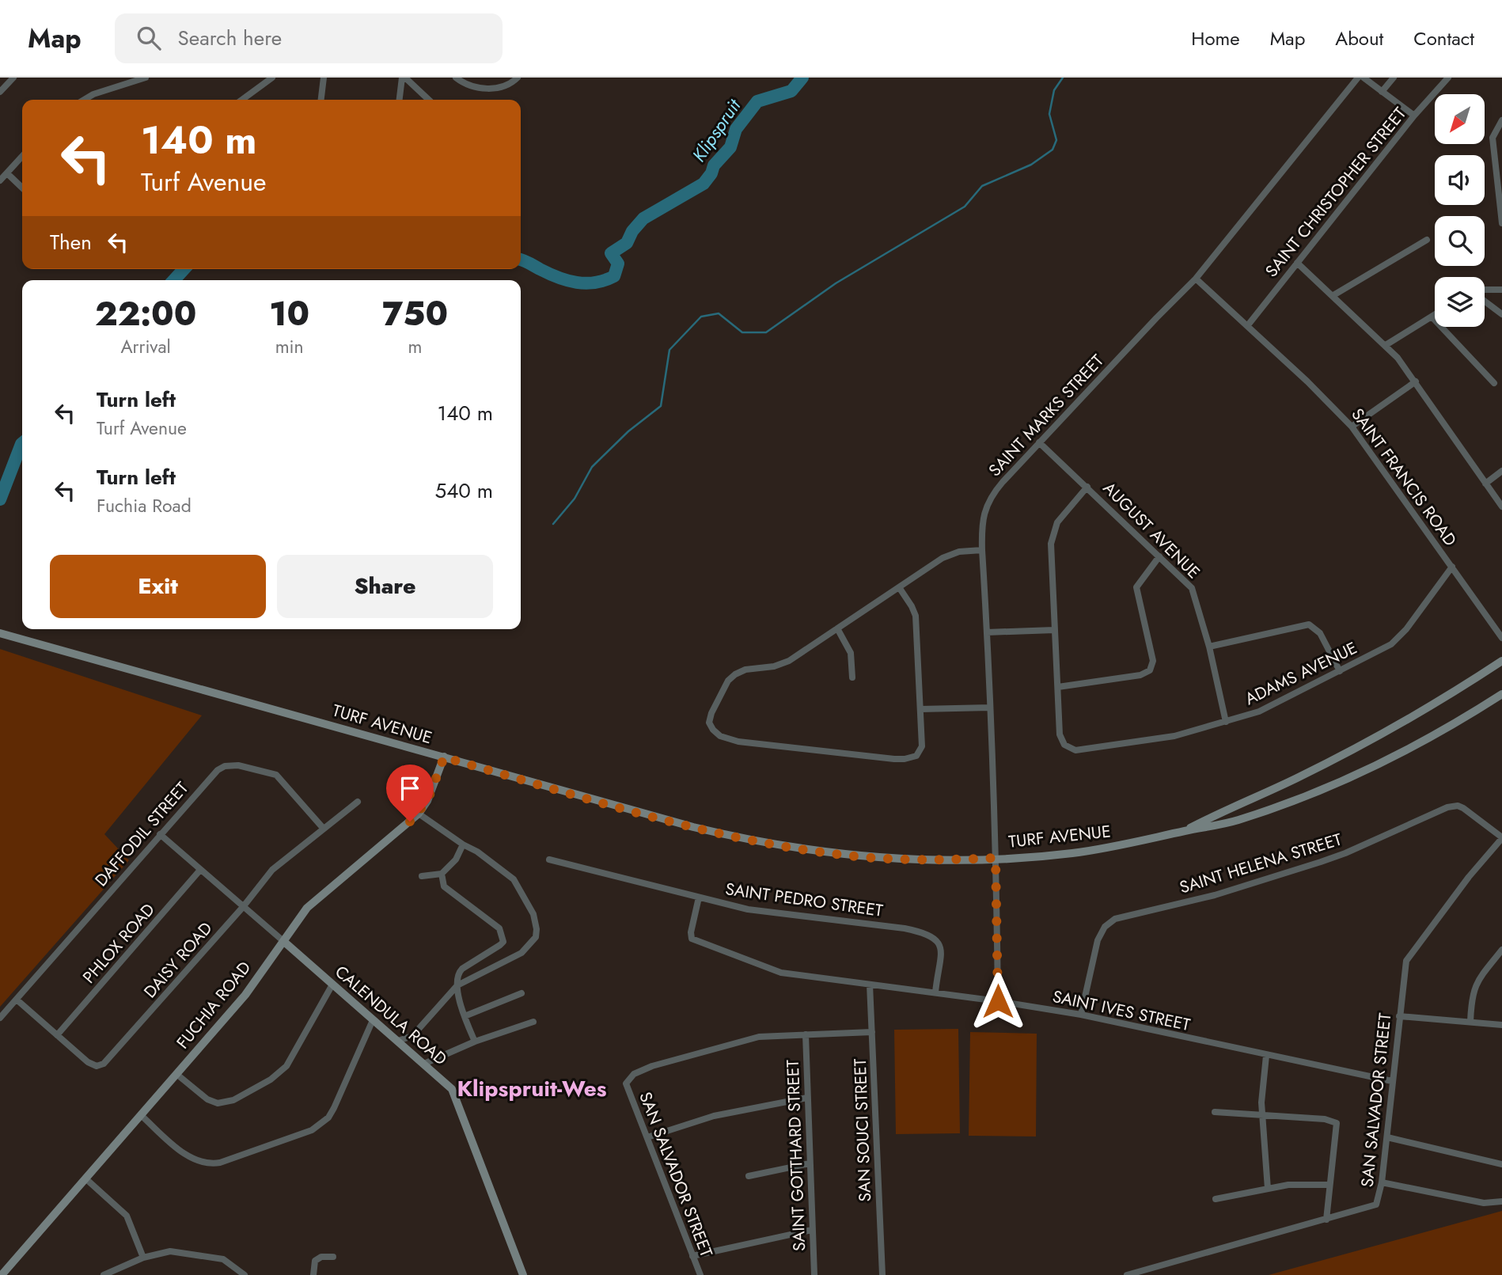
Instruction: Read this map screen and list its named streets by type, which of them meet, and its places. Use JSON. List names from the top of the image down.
{
  "streets": {
    "main road": ["TURF AVENUE", "FUCHIA ROAD", "CALENDULA ROAD"],
    "street": [
      "SAINT CHRISTOPHER STREET",
      "SAINT MARKS STREET",
      "SAINT FRANCIS ROAD",
      "AUGUST AVENUE",
      "ADAMS AVENUE",
      "DAFFODIL STREET",
      "SAINT HELENA STREET",
      "SAINT PEDRO STREET",
      "PHLOX ROAD",
      "DAISY ROAD",
      "SAINT IVES STREET",
      "SAN SALVADOR STREET",
      "SAN SOUCI STREET",
      "SAINT GOTTHARD STREET"
    ]
  },
  "crossings": [
    ["SAINT CHRISTOPHER STREET", "SAINT FRANCIS ROAD"],
    ["SAINT MARKS STREET", "SAINT FRANCIS ROAD"],
    ["SAINT MARKS STREET", "AUGUST AVENUE"],
    ["SAINT MARKS STREET", "TURF AVENUE"],
    ["SAINT MARKS STREET", "SAINT IVES STREET"],
    ["SAINT FRANCIS ROAD", "ADAMS AVENUE"],
    ["AUGUST AVENUE", "ADAMS AVENUE"],
    ["TURF AVENUE", "FUCHIA ROAD"],
    ["DAFFODIL STREET", "DAISY ROAD"],
    ["DAFFODIL STREET", "CALENDULA ROAD"],
    ["SAINT HELENA STREET", "SAINT IVES STREET"],
    ["SAINT HELENA STREET", "SAN SALVADOR STREET"],
    ["SAINT PEDRO STREET", "SAINT IVES STREET"],
    ["PHLOX ROAD", "DAISY ROAD"],
    ["PHLOX ROAD", "CALENDULA ROAD"],
    ["DAISY ROAD", "CALENDULA ROAD"],
    ["FUCHIA ROAD", "CALENDULA ROAD"],
    ["SAINT IVES STREET", "SAN SALVADOR STREET"],
    ["SAINT IVES STREET", "SAN SOUCI STREET"],
    ["SAN SALVADOR STREET", "SAINT GOTTHARD STREET"]
  ],
  "districts": ["Klipspruit-Wes"],
  "water": ["Klipspruit"],
  "north": "bottom left",
  "page": {
    "header": "Map",
    "search": "Search here",
    "nav": [
      "Home",
      "Map",
      "About",
      "Contact"
    ],
    "turn": ["140 m", "Turf Avenue"],
    "then": "Then",
    "eta": [
      "22:00",
      "Arrival",
      "10",
      "min",
      "750",
      "m"
    ],
    "list": [
      {
        "name": "Turn left",
        "note": "Turf Avenue",
        "value": "140 m"
      },
      {
        "name": "Turn left",
        "note": "Fuchia Road",
        "value": "540 m"
      }
    ],
    "buttons": ["Exit", "Share"]
  }
}
